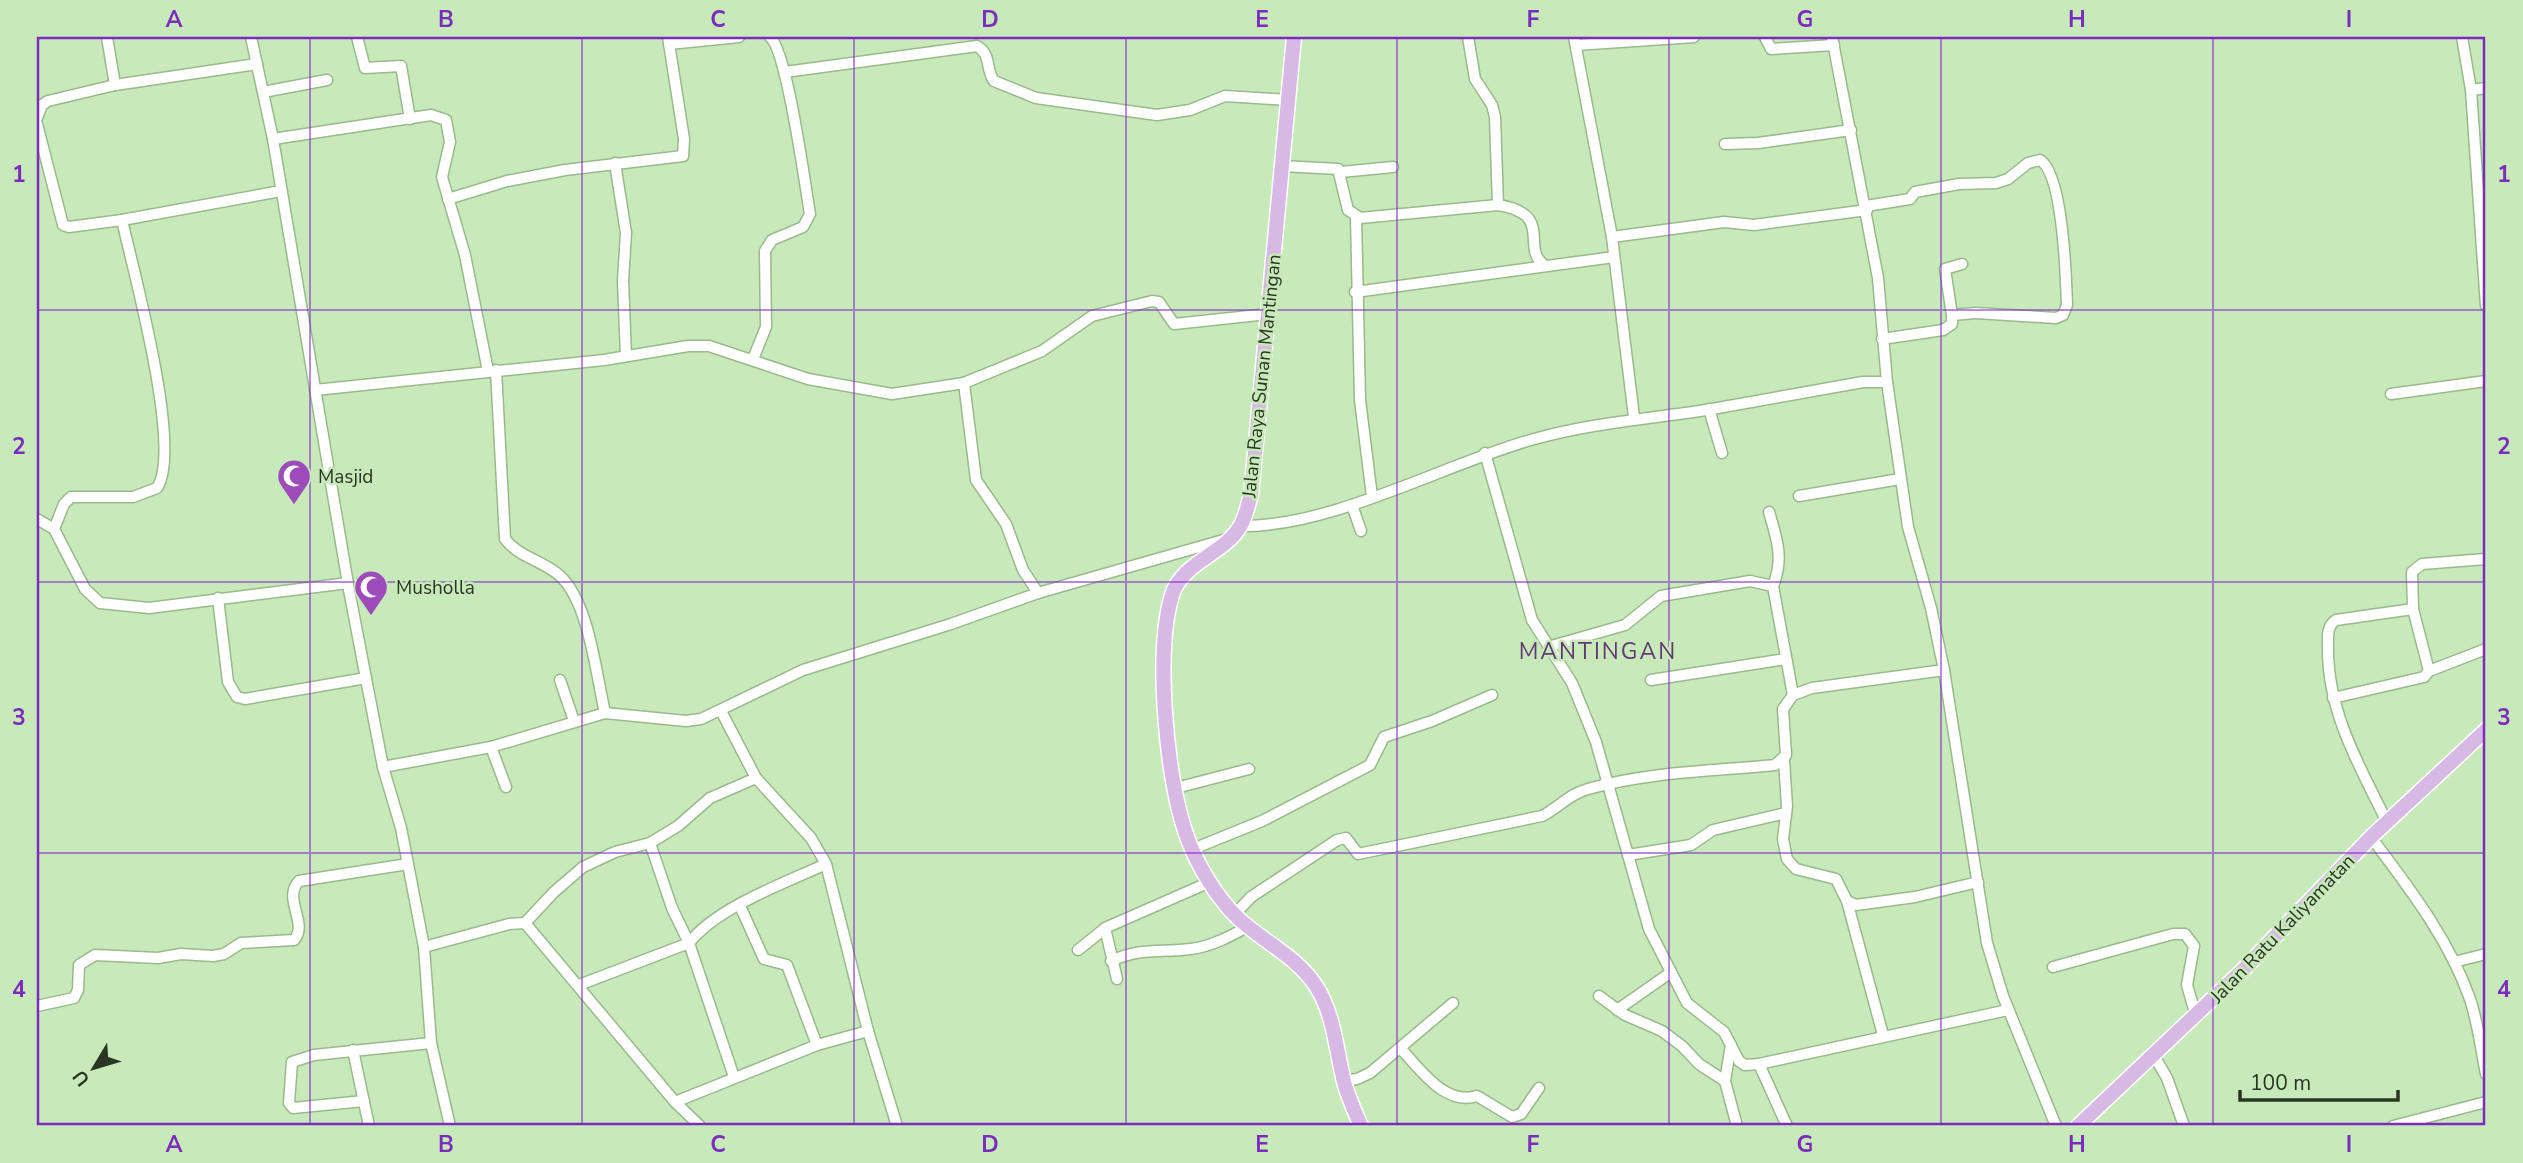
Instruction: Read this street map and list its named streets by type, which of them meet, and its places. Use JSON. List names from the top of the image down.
{
  "streets": {
    "main road": ["Jalan Raya Sunan Mantingan", "Jalan Ratu Kaliyamatan"]
  },
  "districts": ["MANTINGAN"],
  "places": {
    "mosque": ["Masjid", "Musholla"]
  },
  "scale_bar": "100 m",
  "north": "bottom left",
  "grid": {
    "columns": [
      "A",
      "B",
      "C",
      "D",
      "E",
      "F",
      "G",
      "H",
      "I"
    ],
    "rows": [
      "1",
      "2",
      "3",
      "4"
    ]
  }
}
